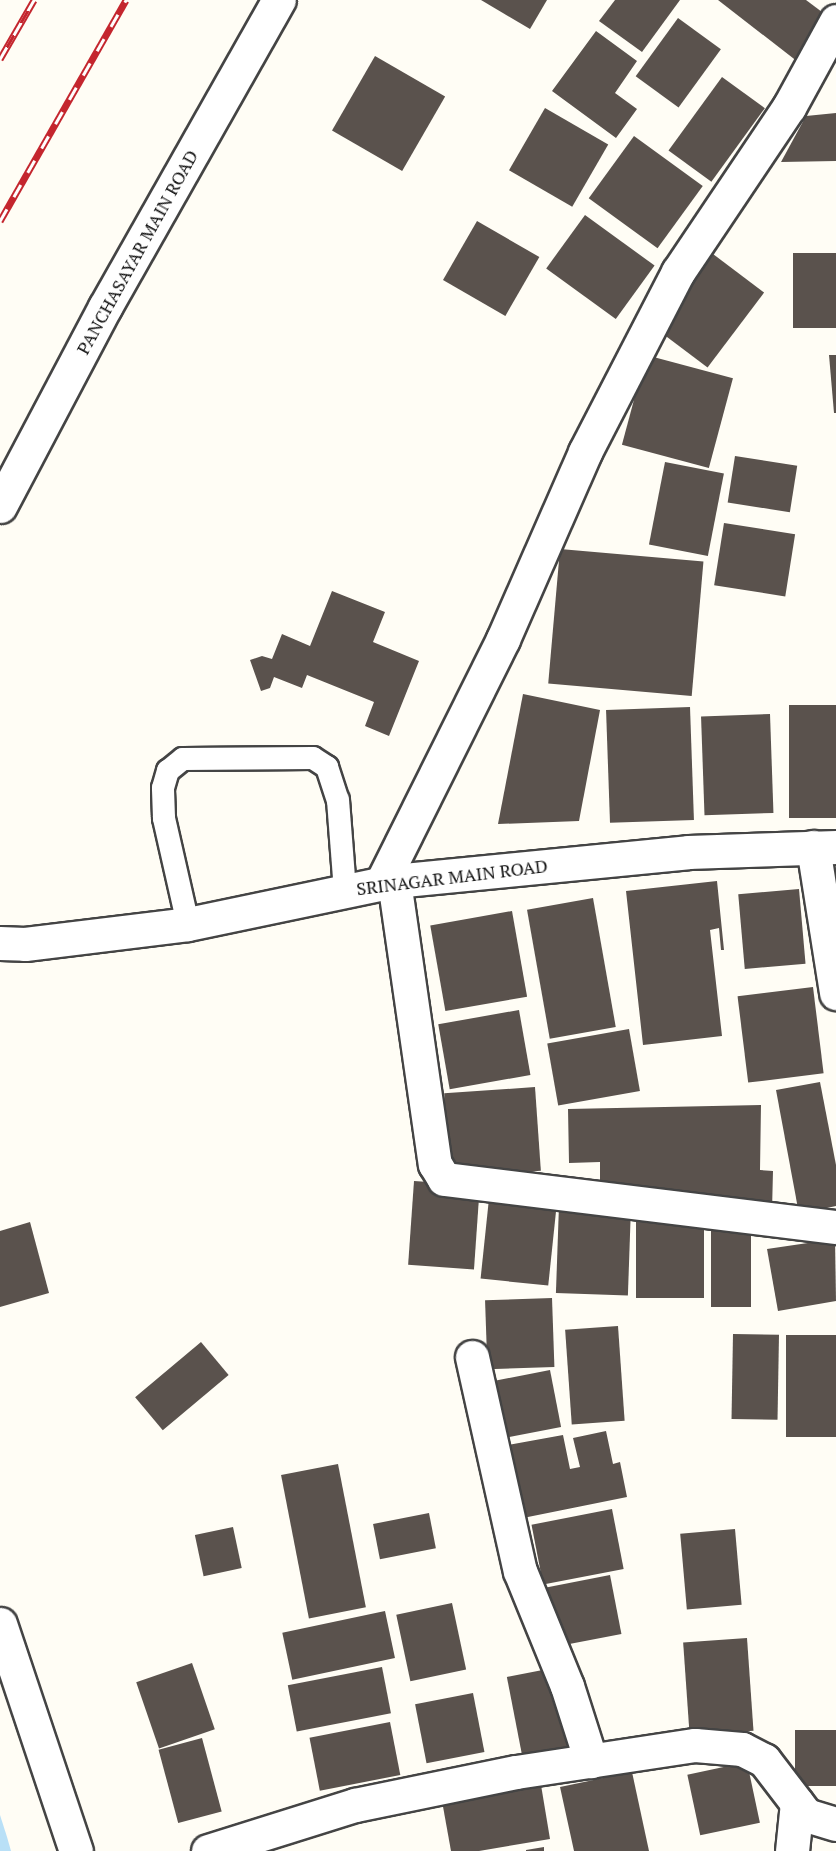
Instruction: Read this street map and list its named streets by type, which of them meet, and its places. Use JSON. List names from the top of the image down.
{
  "streets": {
    "street": ["PANCHASAYAR MAIN ROAD", "SRINAGAR MAIN ROAD"]
  }
}
